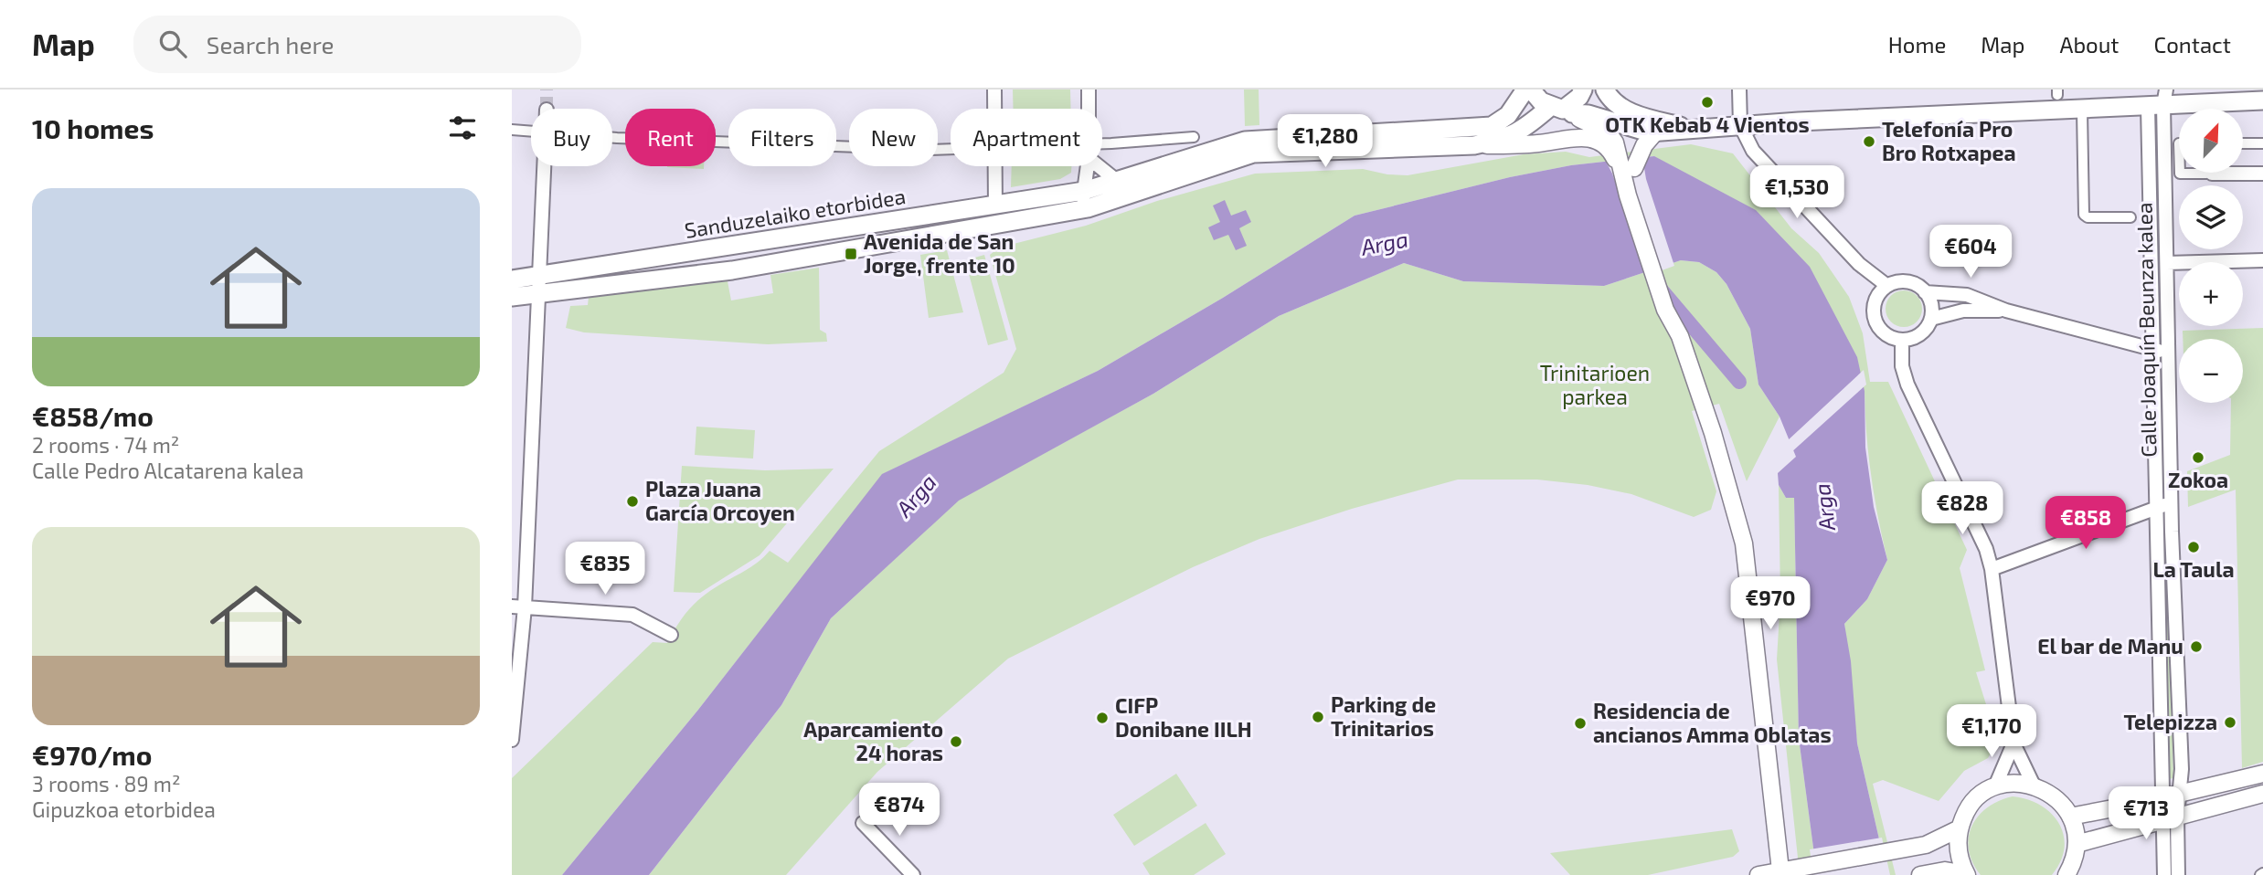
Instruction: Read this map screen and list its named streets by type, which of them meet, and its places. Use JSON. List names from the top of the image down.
{
  "streets": {
    "main road": ["Sanduzelaiko etorbidea"],
    "street": ["Calle Joaquín Beunza kalea"]
  },
  "water": ["Arga"],
  "parks": ["Trinitarioen parkea"],
  "places": {
    "other": [
      "OTK Kebab 4 Vientos",
      "Telefonía Pro Bro Rotxapea",
      "Zokoa",
      "Plaza Juana García Orcoyen",
      "La Taula",
      "El bar de Manu",
      "Parking de Trinitarios",
      "CIFP Donibane IILH",
      "Telepizza",
      "Residencia de ancianos Amma Oblatas",
      "Aparcamiento 24 horas"
    ],
    "transit": ["Avenida de San Jorge, frente 10"]
  },
  "north": "top right",
  "page": {
    "header": "Map",
    "search": "Search here",
    "nav": [
      "Home",
      "Map",
      "About",
      "Contact"
    ],
    "heading": "10 homes",
    "map_buttons": ["+", "−"],
    "chip": [
      "Buy",
      "Rent",
      "Filters",
      "New",
      "Apartment"
    ],
    "price": [
      "€1,280",
      "€1,530",
      "€604",
      "€828",
      "€858",
      "€835",
      "€970",
      "€1,170",
      "€874",
      "€713"
    ],
    "list": [
      {
        "name": "€858/mo",
        "note": "2 rooms · 74 m² · Calle Pedro Alcatarena kalea"
      },
      {
        "name": "€970/mo",
        "note": "3 rooms · 89 m² · Gipuzkoa etorbidea"
      }
    ]
  }
}
